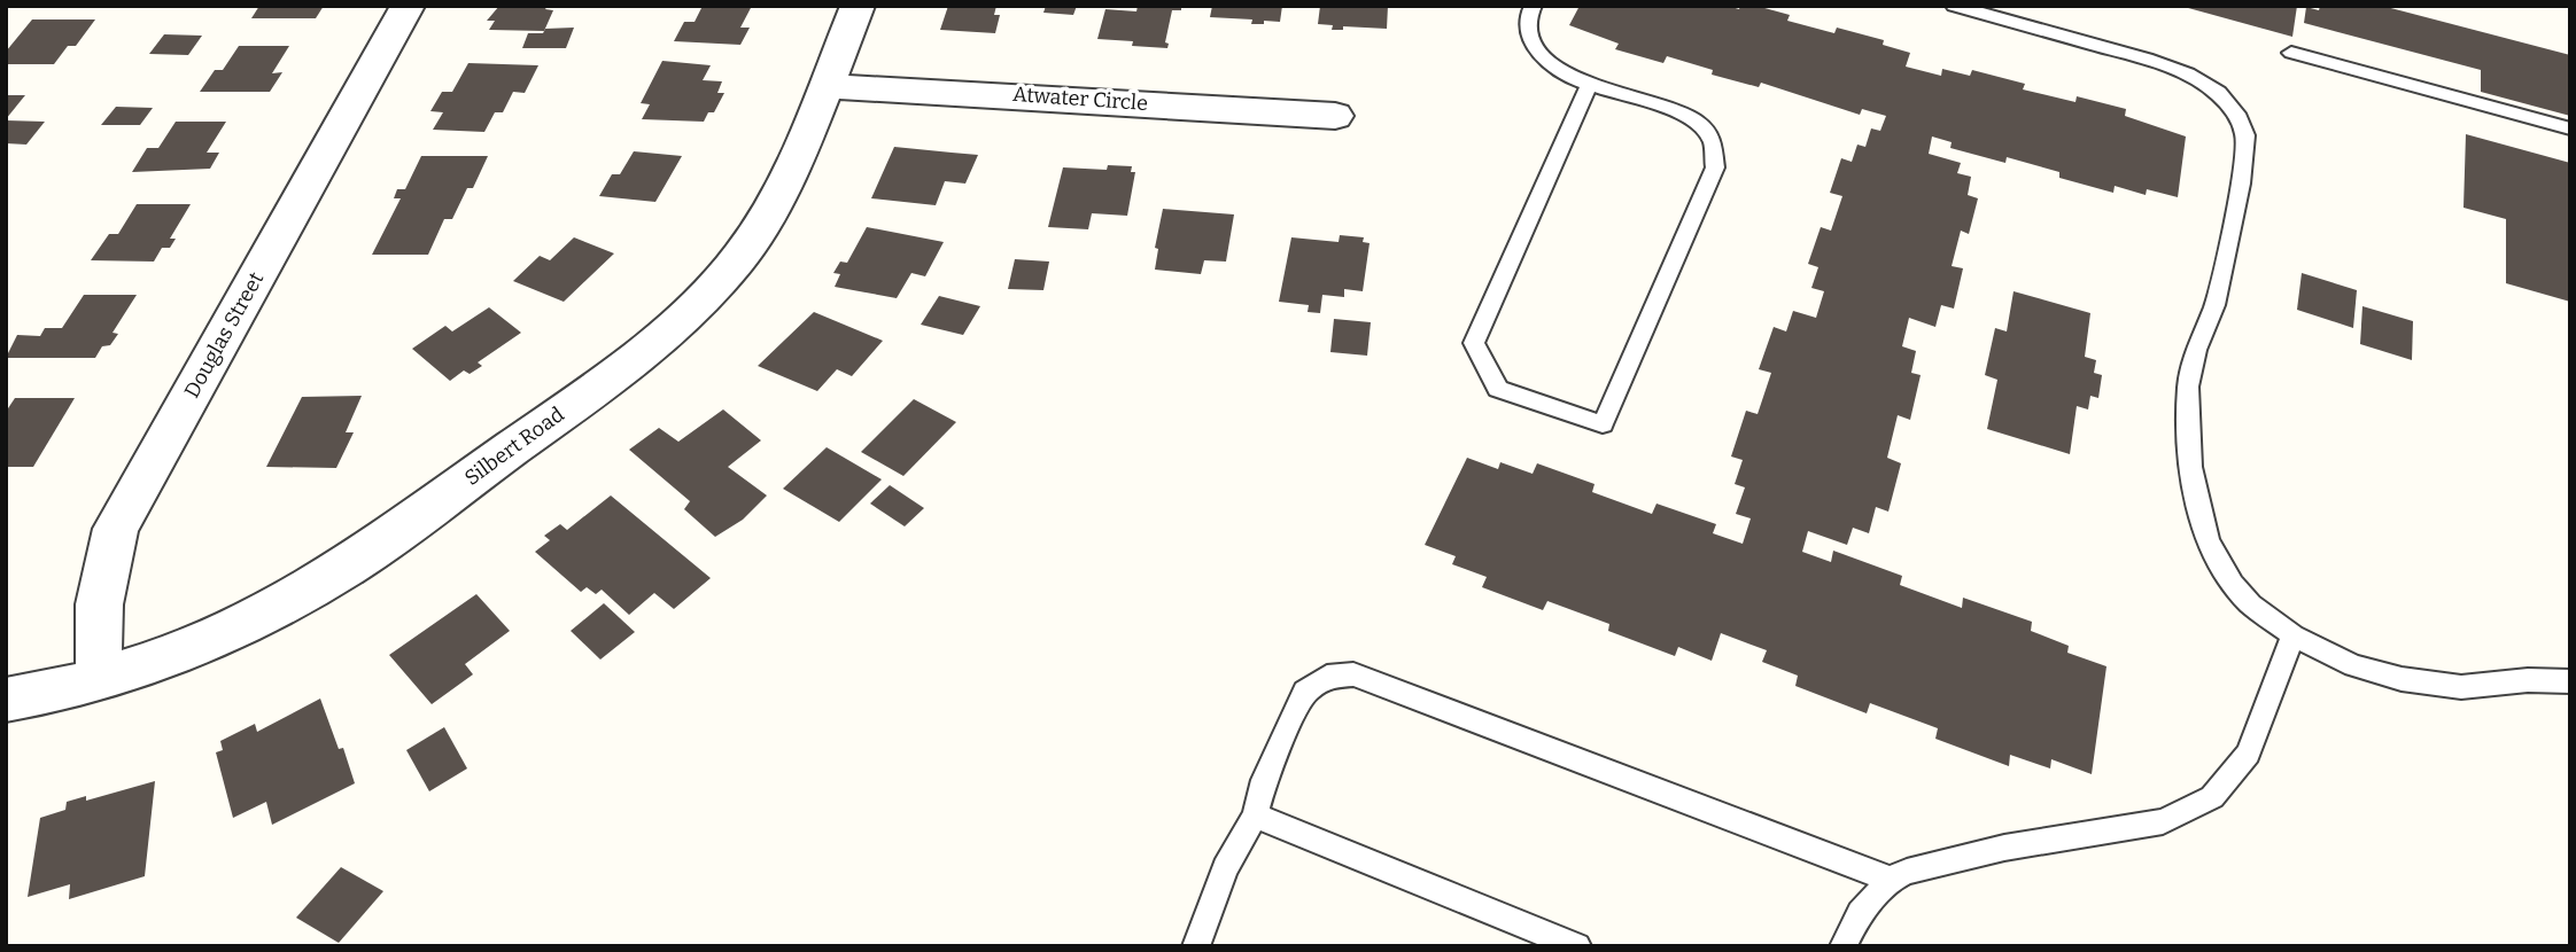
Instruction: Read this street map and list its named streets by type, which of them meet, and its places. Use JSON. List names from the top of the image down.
{
  "streets": {
    "street": ["Atwater Circle", "Douglas Street", "Silbert Road"]
  },
  "crossings": [
    ["Atwater Circle", "Silbert Road"],
    ["Douglas Street", "Silbert Road"]
  ]
}
